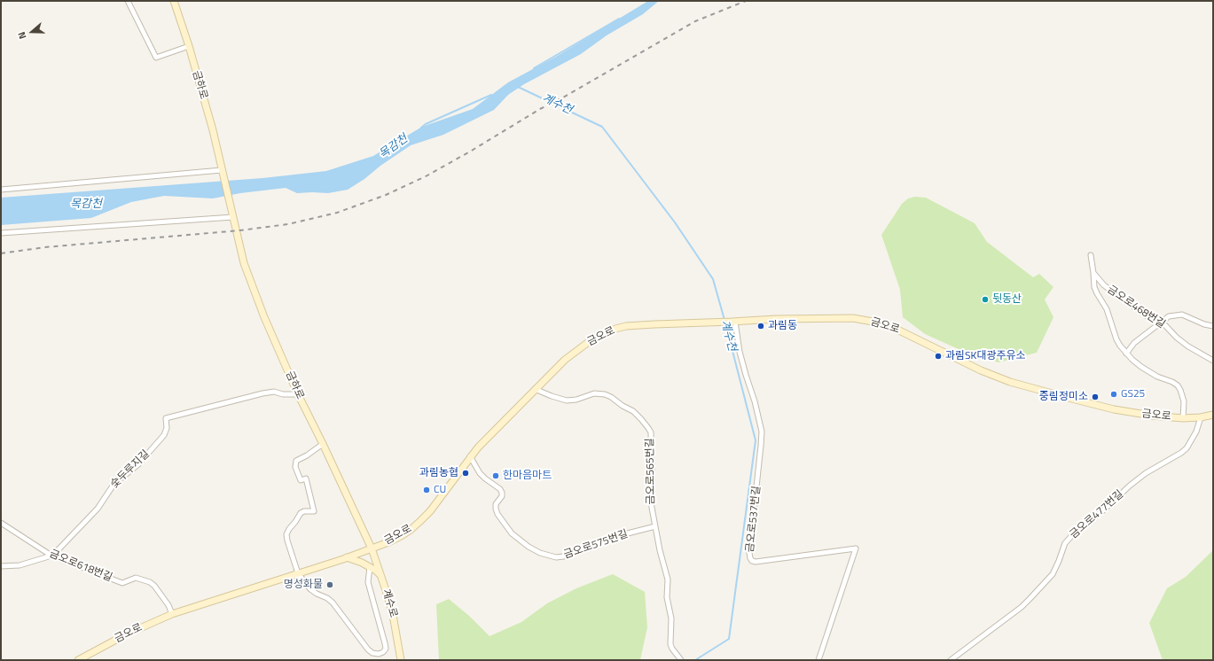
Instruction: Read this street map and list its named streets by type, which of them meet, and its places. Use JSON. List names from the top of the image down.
{
  "streets": {
    "main road": ["금하로", "금오로", "계수로"],
    "street": [
      "금오로468번길",
      "숯두루지길",
      "금오로565번길",
      "금오로477번길",
      "금오로537번길",
      "금오로575번길",
      "금오로618번길"
    ]
  },
  "crossings": [
    ["금하로", "금오로"],
    ["금하로", "숯두루지길"],
    ["금하로", "계수로"],
    ["금오로", "금오로565번길"],
    ["금오로", "금오로477번길"],
    ["금오로", "금오로537번길"],
    ["금오로", "금오로575번길"],
    ["금오로", "금오로618번길"],
    ["금오로", "계수로"],
    ["숯두루지길", "금오로618번길"],
    ["금오로565번길", "금오로575번길"]
  ],
  "water": ["계수천", "목감천"],
  "places": [
    "뒷동산",
    "과림동",
    "과림SK대광주유소",
    "GS25",
    "중림정미소",
    "과림농협",
    "한마음마트",
    "CU",
    "명성화물"
  ],
  "north": "left"
}
